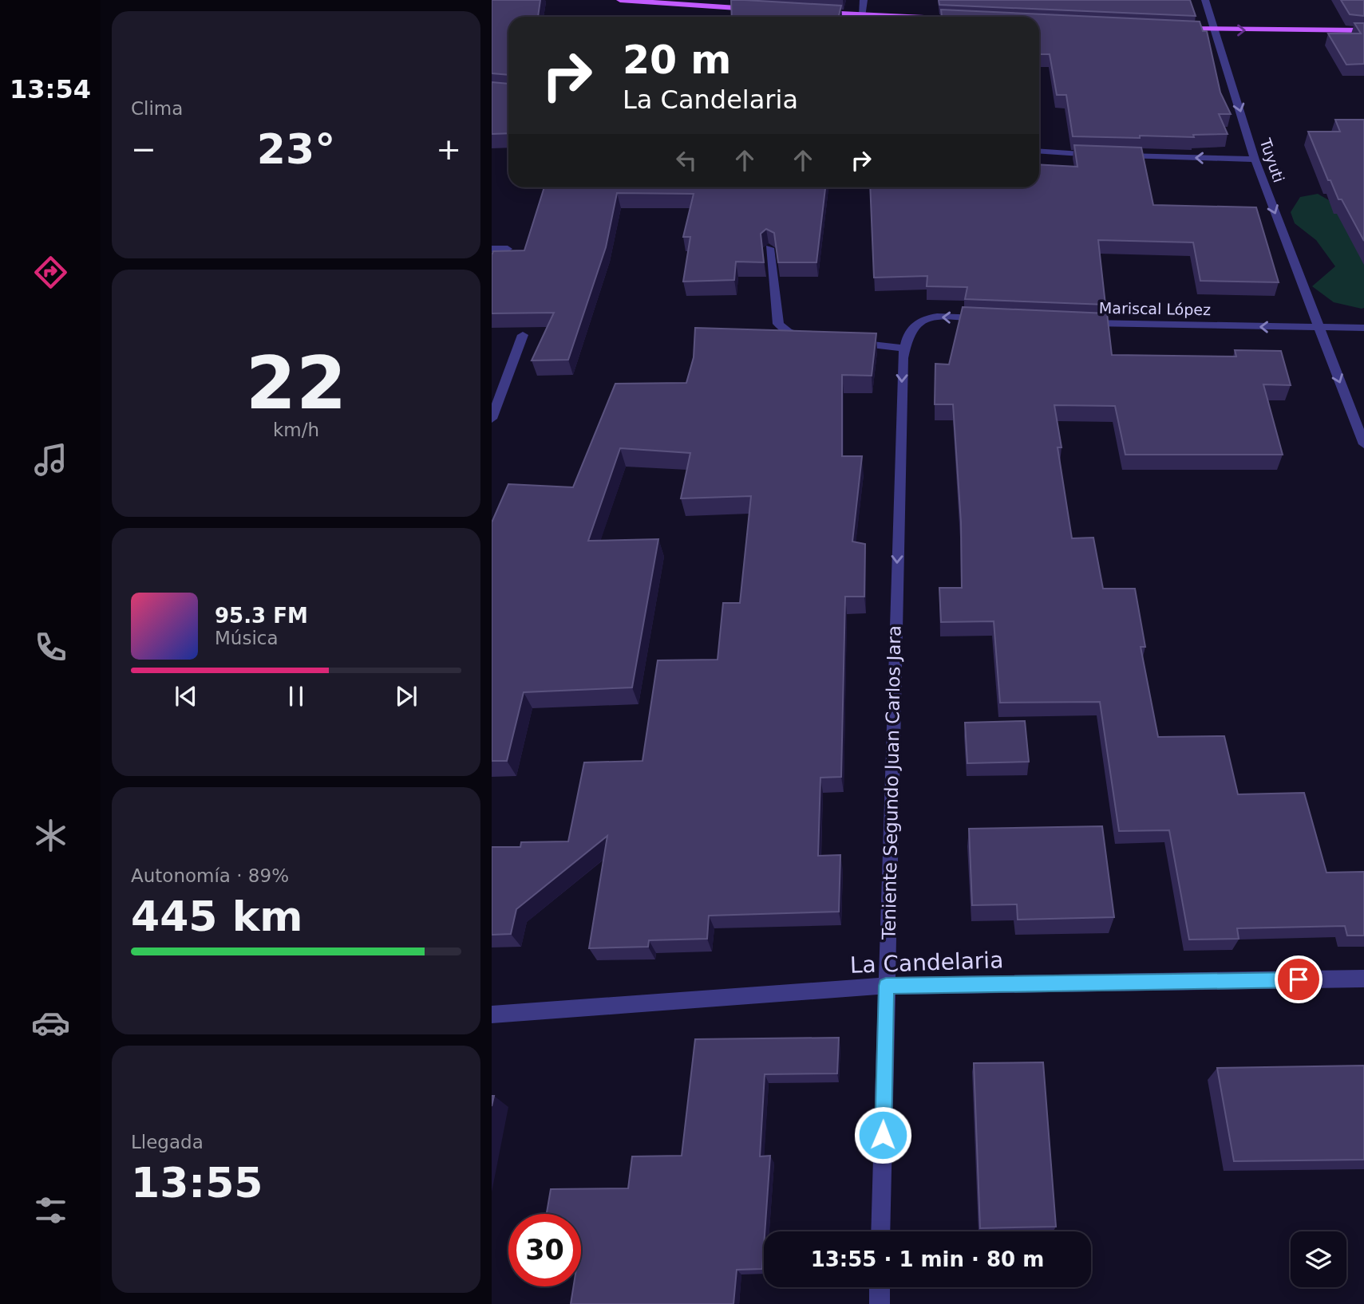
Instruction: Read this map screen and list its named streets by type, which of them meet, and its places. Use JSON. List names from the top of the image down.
{
  "streets": {
    "street": [
      "Tuyuti",
      "Mariscal López",
      "Teniente Segundo Juan Carlos Jara",
      "La Candelaria"
    ]
  },
  "crossings": [
    ["Tuyuti", "Mariscal López"],
    ["Teniente Segundo Juan Carlos Jara", "La Candelaria"]
  ],
  "one_way": ["Tuyuti", "Mariscal López", "Teniente Segundo Juan Carlos Jara"],
  "page": {
    "tabs": "13:54",
    "tile": [
      "Clima",
      ["22", "km/h"],
      ["Autonomía · 89%", "445 km"],
      ["Llegada", "13:55"]
    ],
    "turn": ["20 m", "La Candelaria"],
    "heat": ["−", "23°", "+"],
    "song": ["95.3 FM", "Música"],
    "limit": "30",
    "trip": "13:55 · 1 min · 80 m"
  }
}
